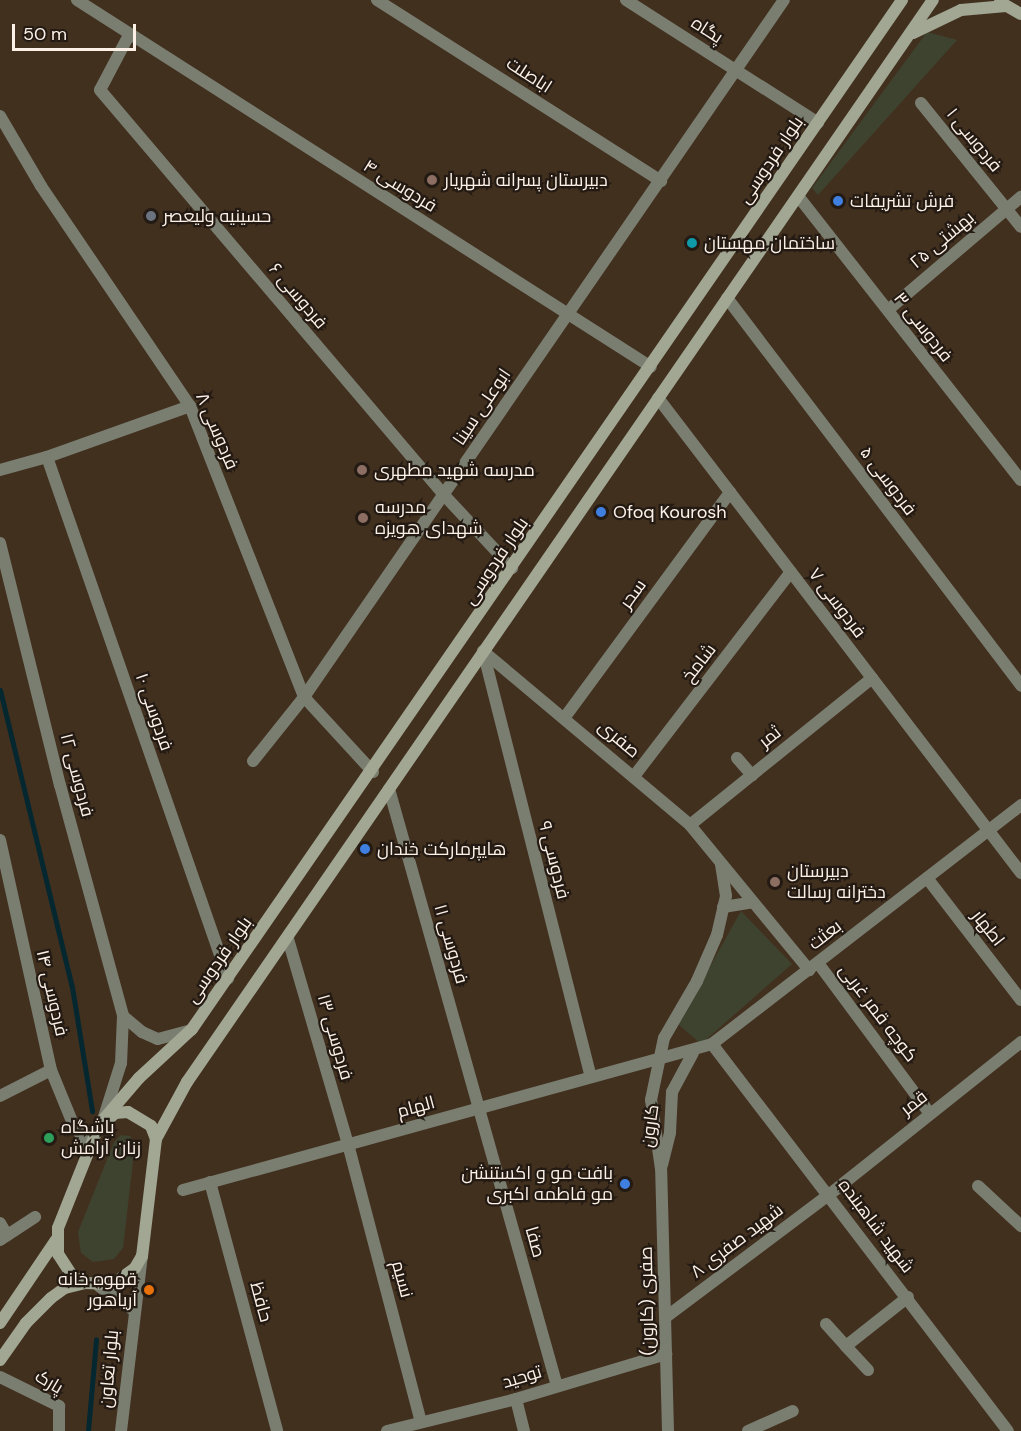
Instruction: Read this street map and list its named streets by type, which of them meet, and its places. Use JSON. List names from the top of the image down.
{
  "streets": {
    "main road": ["بلوار فردوسی"],
    "street": [
      "پگاه",
      "اباصلت",
      "فردوسی ۱",
      "فردوسی ۴",
      "بهشتی ۲۵",
      "فردوسی ۶",
      "فردوسی ۳",
      "ابوعلی سینا",
      "فردوسی ۸",
      "فردوسی ۵",
      "سحر",
      "فردوسی ۷",
      "شامخ",
      "فردوسی ۱۰",
      "ثمر",
      "صفری",
      "فردوسی ۱۲",
      "فردوسی ۹",
      "اطهار",
      "بعثت",
      "فردوسی ۱۱",
      "فردوسی ۱۴",
      "کوچه قمر غربی",
      "فردوسی ۱۳",
      "قمر",
      "الهام",
      "کارون",
      "شهید شاهبنده",
      "شهید صفری ۸",
      "صفا",
      "نسیم",
      "صفری (کارون)",
      "حافظ",
      "بلوار تعاون",
      "توحید",
      "پارک"
    ]
  },
  "crossings": [
    ["پگاه", "بلوار فردوسی"],
    ["پگاه", "ابوعلی سینا"],
    ["اباصلت", "ابوعلی سینا"],
    ["فردوسی ۱", "بهشتی ۲۵"],
    ["بلوار فردوسی", "فردوسی ۴"],
    ["بلوار فردوسی", "فردوسی ۶"],
    ["بلوار فردوسی", "فردوسی ۸"],
    ["بلوار فردوسی", "فردوسی ۱۰"],
    ["بلوار فردوسی", "فردوسی ۱۲"],
    ["بلوار فردوسی", "فردوسی ۱۴"],
    ["فردوسی ۴", "فردوسی ۶"],
    ["فردوسی ۴", "ابوعلی سینا"],
    ["بهشتی ۲۵", "فردوسی ۳"],
    ["فردوسی ۶", "ابوعلی سینا"],
    ["ابوعلی سینا", "فردوسی ۸"],
    ["سحر", "فردوسی ۷"],
    ["سحر", "صفری"],
    ["فردوسی ۷", "شامخ"],
    ["فردوسی ۷", "ثمر"],
    ["فردوسی ۷", "بعثت"],
    ["شامخ", "صفری"],
    ["ثمر", "صفری"],
    ["صفری", "فردوسی ۹"],
    ["صفری", "کوچه قمر غربی"],
    ["صفری", "کارون"],
    ["فردوسی ۹", "الهام"],
    ["اطهار", "بعثت"],
    ["بعثت", "کوچه قمر غربی"],
    ["بعثت", "الهام"],
    ["بعثت", "کارون"],
    ["بعثت", "شهید شاهبنده"],
    ["فردوسی ۱۱", "الهام"],
    ["فردوسی ۱۱", "صفا"],
    ["کوچه قمر غربی", "قمر"],
    ["فردوسی ۱۳", "الهام"],
    ["فردوسی ۱۳", "نسیم"],
    ["قمر", "شهید شاهبنده"],
    ["قمر", "شهید صفری ۸"],
    ["الهام", "کارون"],
    ["الهام", "صفا"],
    ["الهام", "نسیم"],
    ["الهام", "حافظ"],
    ["کارون", "صفری (کارون)"],
    ["شهید شاهبنده", "شهید صفری ۸"],
    ["شهید صفری ۸", "صفری (کارون)"],
    ["صفا", "توحید"],
    ["نسیم", "توحید"],
    ["صفری (کارون)", "توحید"]
  ],
  "places": [
    "دبیرستان پسرانه شهریار",
    "فرش تشریفات",
    "حسینیه ولیعصر",
    "ساختمان مهستان",
    "مدرسه شهید مطهری",
    "Ofoq Kourosh",
    "مدرسه شهدای هویزه",
    "هایپرمارکت خندان",
    "دبیرستان دخترانه رسالت",
    "باشگاه زنان آرامش",
    "بافت مو و اکستنشن مو فاطمه اکبری",
    "قهوه خانه آریاهور"
  ],
  "scale_bar": "50 m"
}
